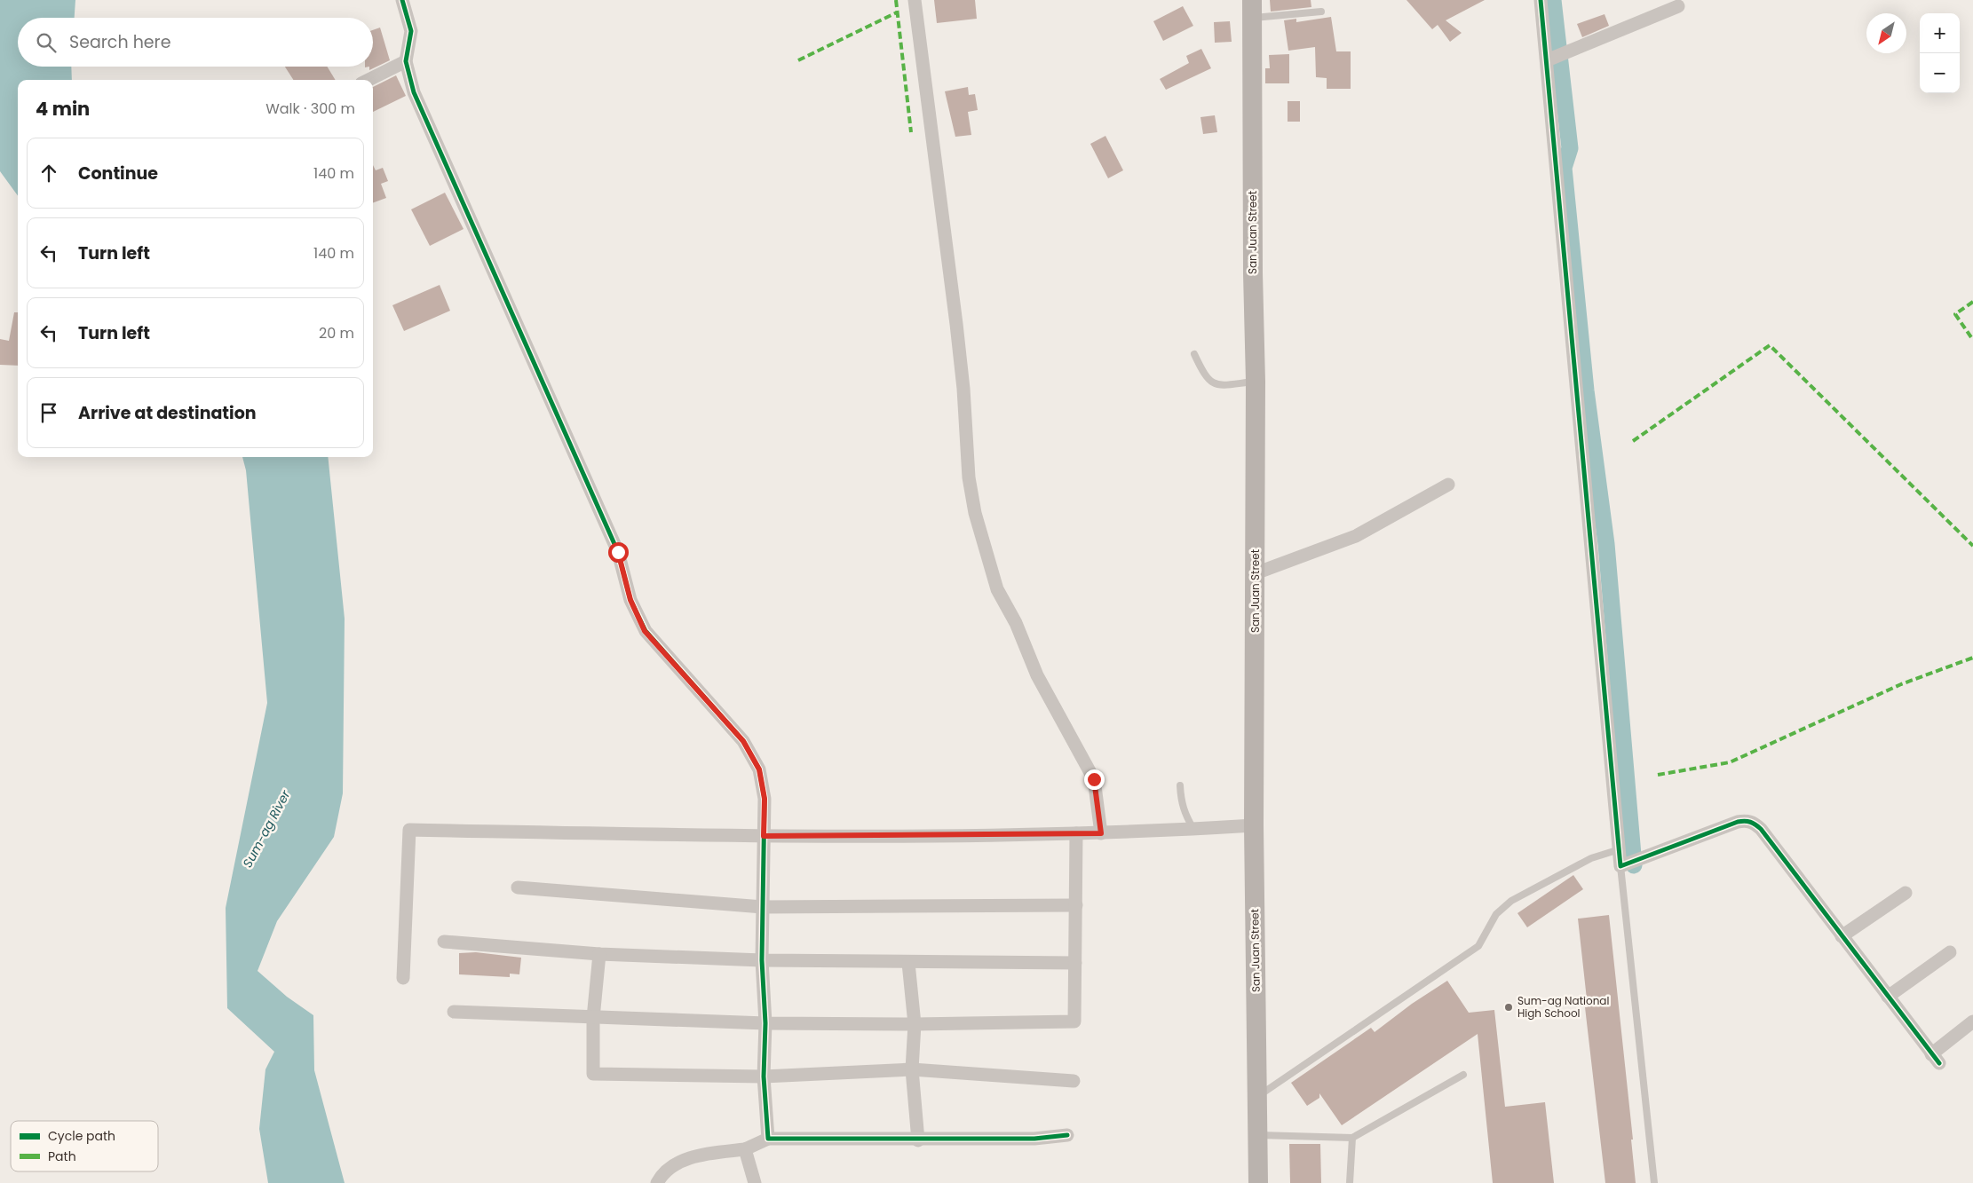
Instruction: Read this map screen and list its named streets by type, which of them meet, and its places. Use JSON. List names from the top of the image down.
{
  "streets": {
    "main road": ["San Juan Street"]
  },
  "water": ["Sum-ag River"],
  "places": ["Sum-ag National High School"],
  "legend": ["Cycle path", "Path"],
  "north": "bottom left",
  "page": {
    "map_buttons": ["+", "−"],
    "search": "Search here",
    "heading": ["4 min", "Walk · 300 m"],
    "list": [
      ["Continue", "140 m"],
      ["Turn left", "140 m"],
      ["Turn left", "20 m"],
      "Arrive at destination"
    ]
  }
}
